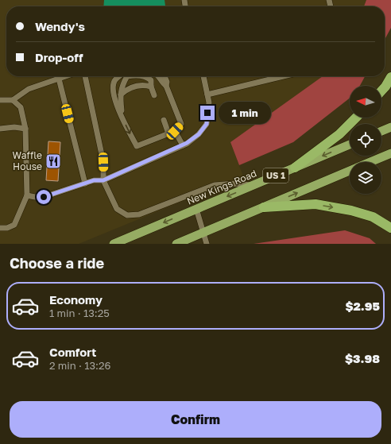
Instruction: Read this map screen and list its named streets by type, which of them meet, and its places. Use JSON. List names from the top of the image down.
{
  "streets": {
    "highway": ["US 1", "New Kings Road"]
  },
  "places": {
    "restaurant": ["Waffle House"]
  },
  "north": "left",
  "page": {
    "banner": ["Wendy's", "Drop-off"],
    "bubble": "1 min",
    "heading": "Choose a ride",
    "list": [
      {
        "name": "Economy",
        "note": "1 min · 13:25",
        "value": "$2.95"
      },
      {
        "name": "Comfort",
        "note": "2 min · 13:26",
        "value": "$3.98"
      }
    ],
    "buttons": "Confirm"
  }
}
